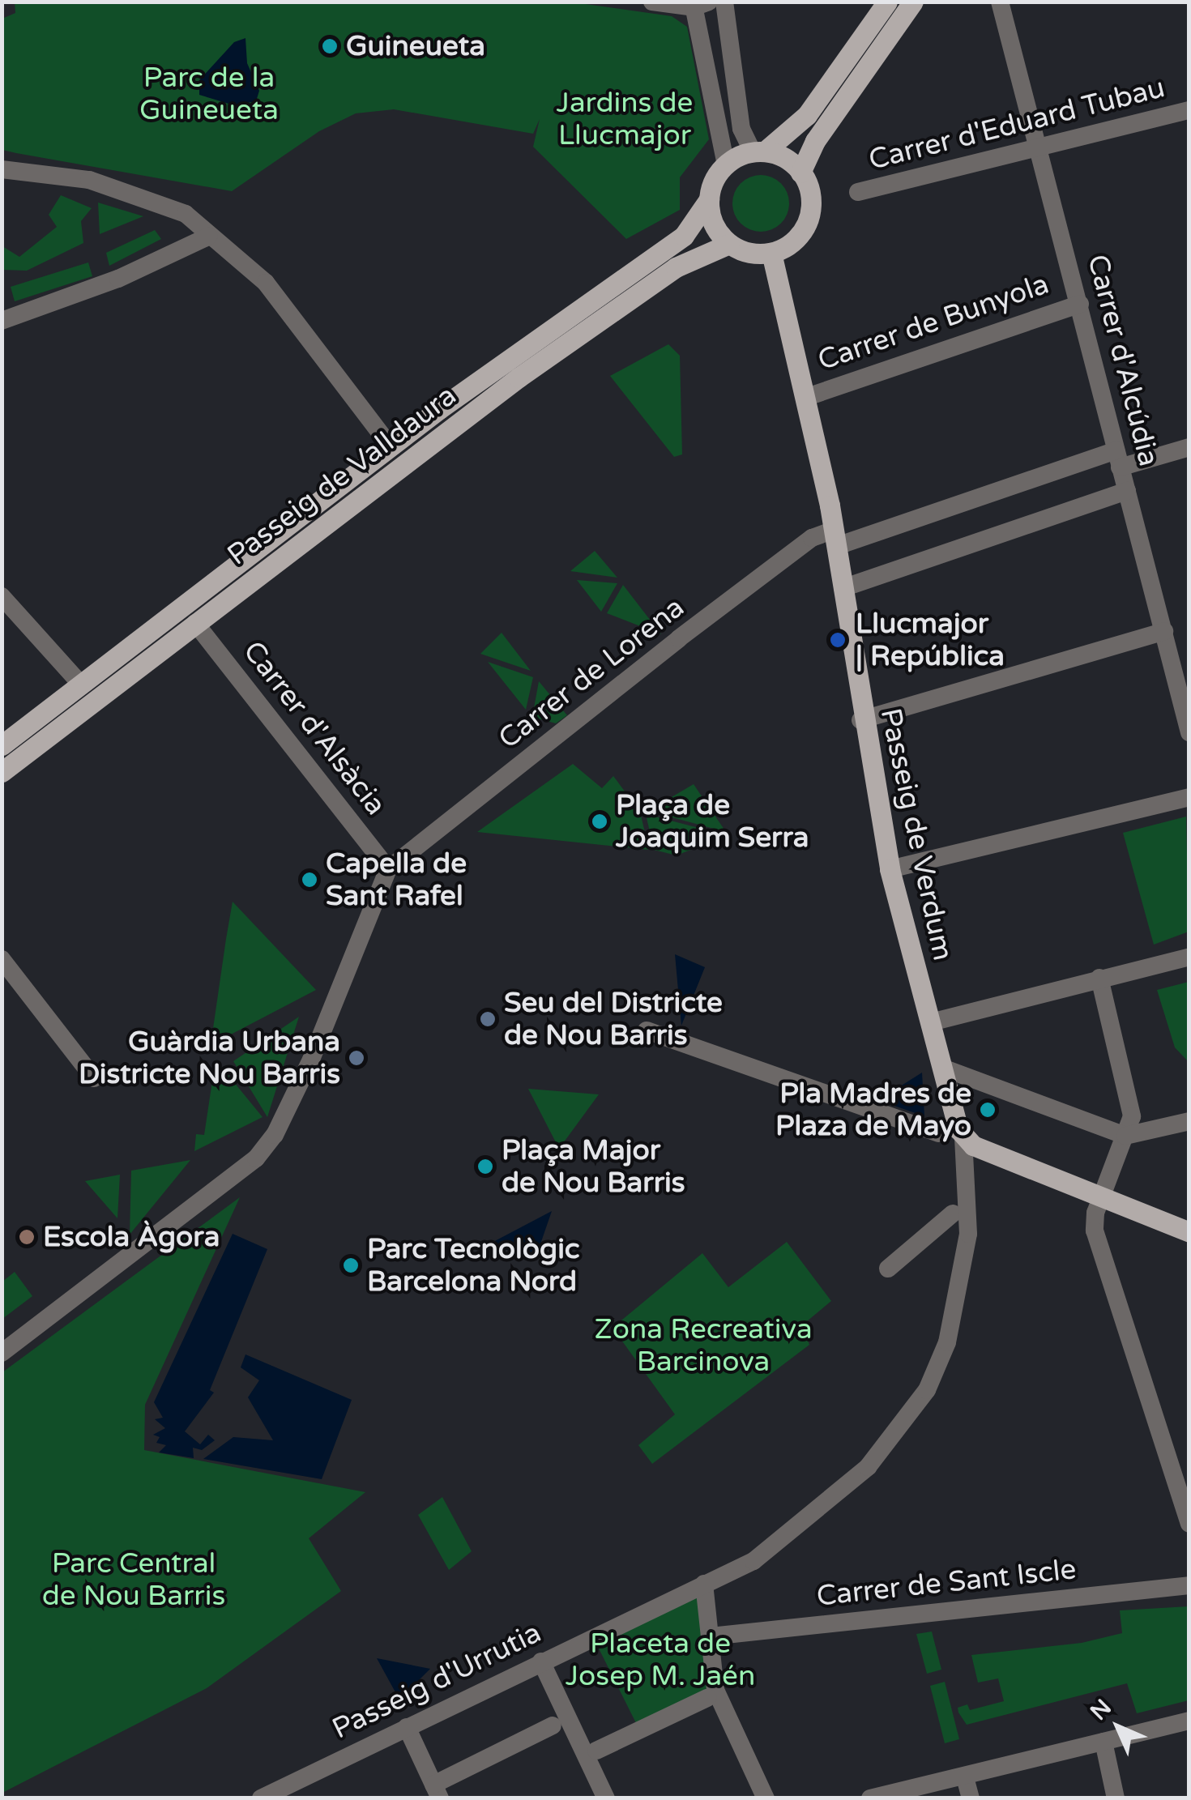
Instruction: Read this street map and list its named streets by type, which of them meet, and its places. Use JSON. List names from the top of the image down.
{
  "streets": {
    "main road": ["Passeig de Valldaura", "Passeig de Verdum"],
    "street": [
      "Carrer d'Eduard Tubau",
      "Carrer de Bunyola",
      "Carrer d'Alcúdia",
      "Carrer de Lorena",
      "Carrer d'Alsàcia",
      "Carrer de Sant Iscle",
      "Passeig d'Urrutia"
    ]
  },
  "crossings": [
    ["Carrer d'Eduard Tubau", "Carrer d'Alcúdia"],
    ["Carrer de Bunyola", "Carrer d'Alcúdia"],
    ["Carrer de Bunyola", "Passeig de Verdum"],
    ["Carrer d'Alcúdia", "Carrer de Lorena"],
    ["Passeig de Valldaura", "Carrer d'Alsàcia"],
    ["Passeig de Valldaura", "Passeig de Verdum"],
    ["Carrer de Lorena", "Carrer d'Alsàcia"],
    ["Carrer de Lorena", "Passeig de Verdum"],
    ["Passeig de Verdum", "Passeig d'Urrutia"]
  ],
  "parks": [
    "Parc de la Guineueta",
    "Jardins de Llucmajor",
    "Zona Recreativa Barcinova",
    "Parc Central de Nou Barris",
    "Placeta de Josep M. Jaén"
  ],
  "places": [
    "Guineueta",
    "Llucmajor | República",
    "Plaça de Joaquim Serra",
    "Capella de Sant Rafel",
    "Seu del Districte de Nou Barris",
    "Guàrdia Urbana Districte Nou Barris",
    "Pla Madres de Plaza de Mayo",
    "Plaça Major de Nou Barris",
    "Escola Àgora",
    "Parc Tecnològic Barcelona Nord"
  ],
  "north": "top left"
}
